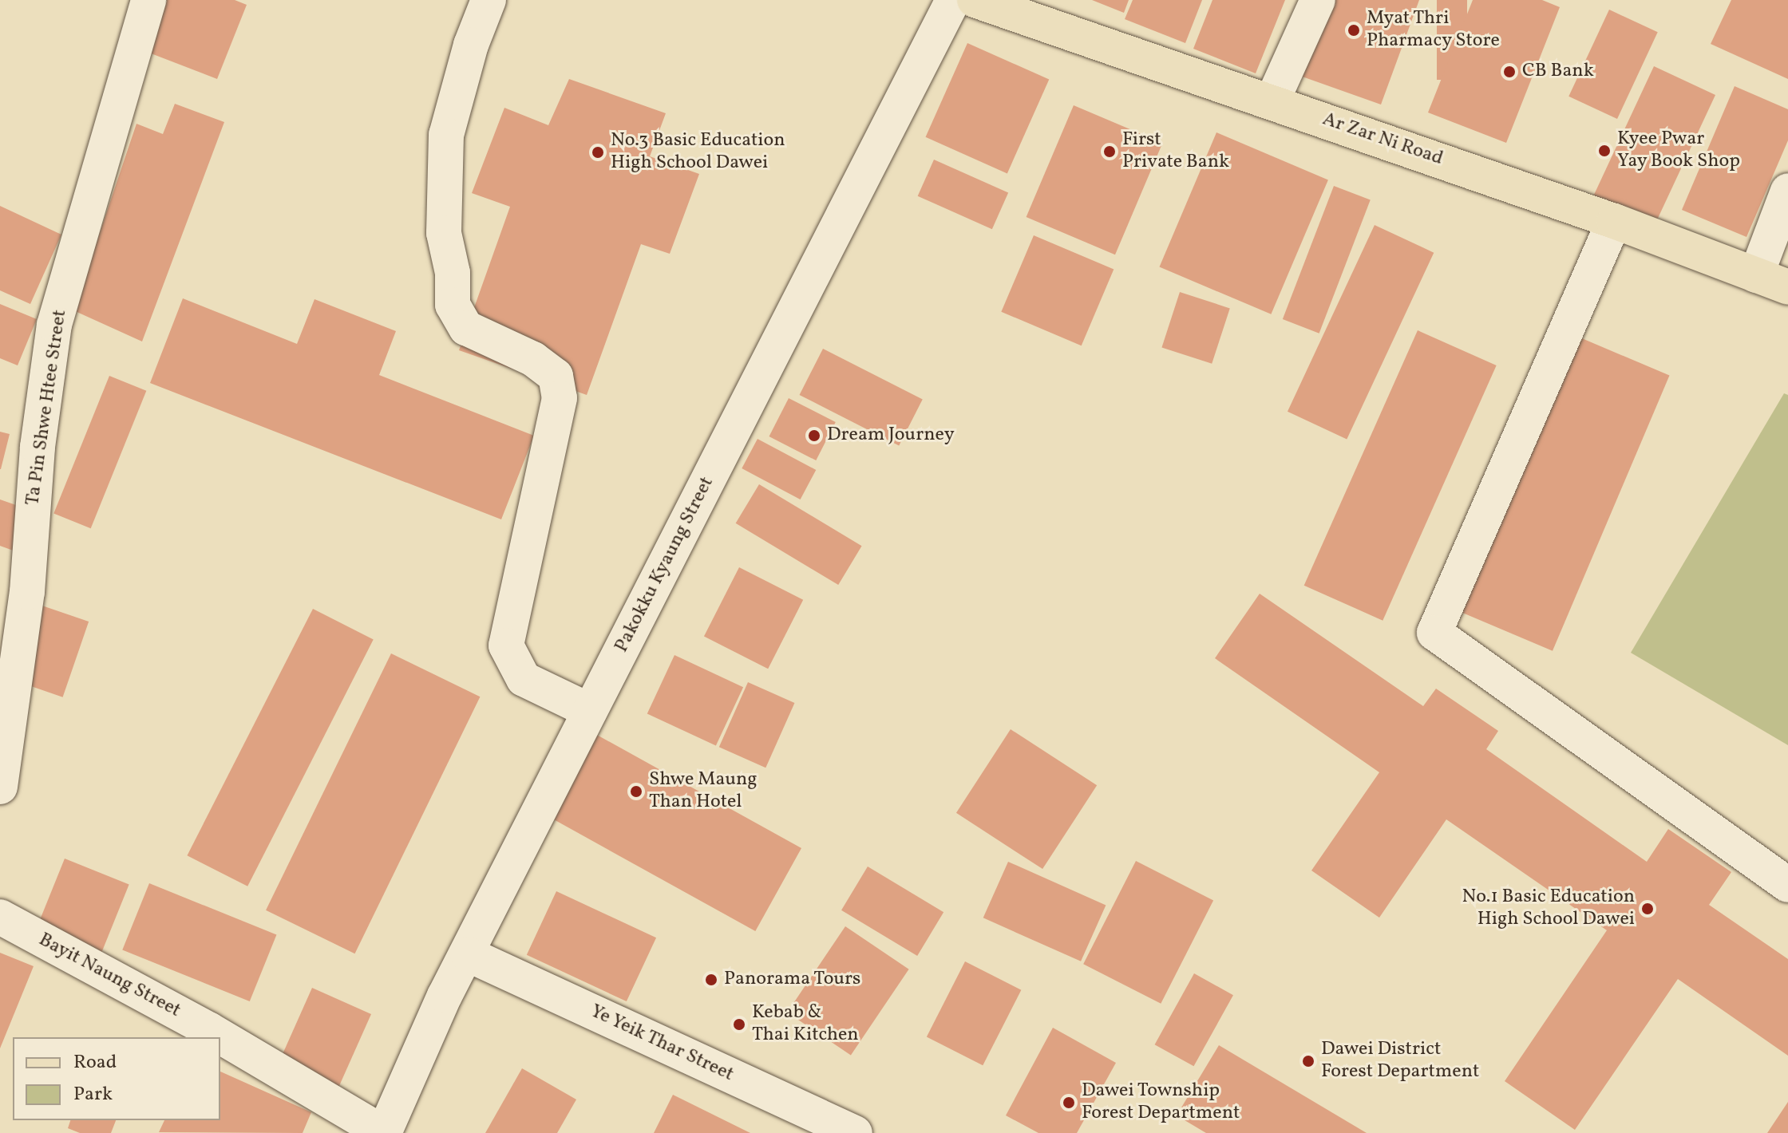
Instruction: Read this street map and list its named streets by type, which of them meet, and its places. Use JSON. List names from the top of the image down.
{
  "streets": {
    "main road": ["Ar Zar Ni Road"],
    "street": [
      "Ta Pin Shwe Htee Street",
      "Pakokku Kyaung Street",
      "Bayit Naung Street",
      "Ye Yeik Thar Street"
    ]
  },
  "crossings": [
    ["Pakokku Kyaung Street", "Bayit Naung Street"],
    ["Pakokku Kyaung Street", "Ye Yeik Thar Street"]
  ],
  "places": [
    "Myat Thri Pharmacy Store",
    "CB Bank",
    "Kyee Pwar Yay Book Shop",
    "First Private Bank",
    "No.3 Basic Education High School Dawei",
    "Dream Journey",
    "Shwe Maung Than Hotel",
    "No.1 Basic Education High School Dawei",
    "Panorama Tours",
    "Kebab & Thai Kitchen",
    "Dawei District Forest Department",
    "Dawei Township Forest Department"
  ],
  "legend": ["Road", "Park"]
}
